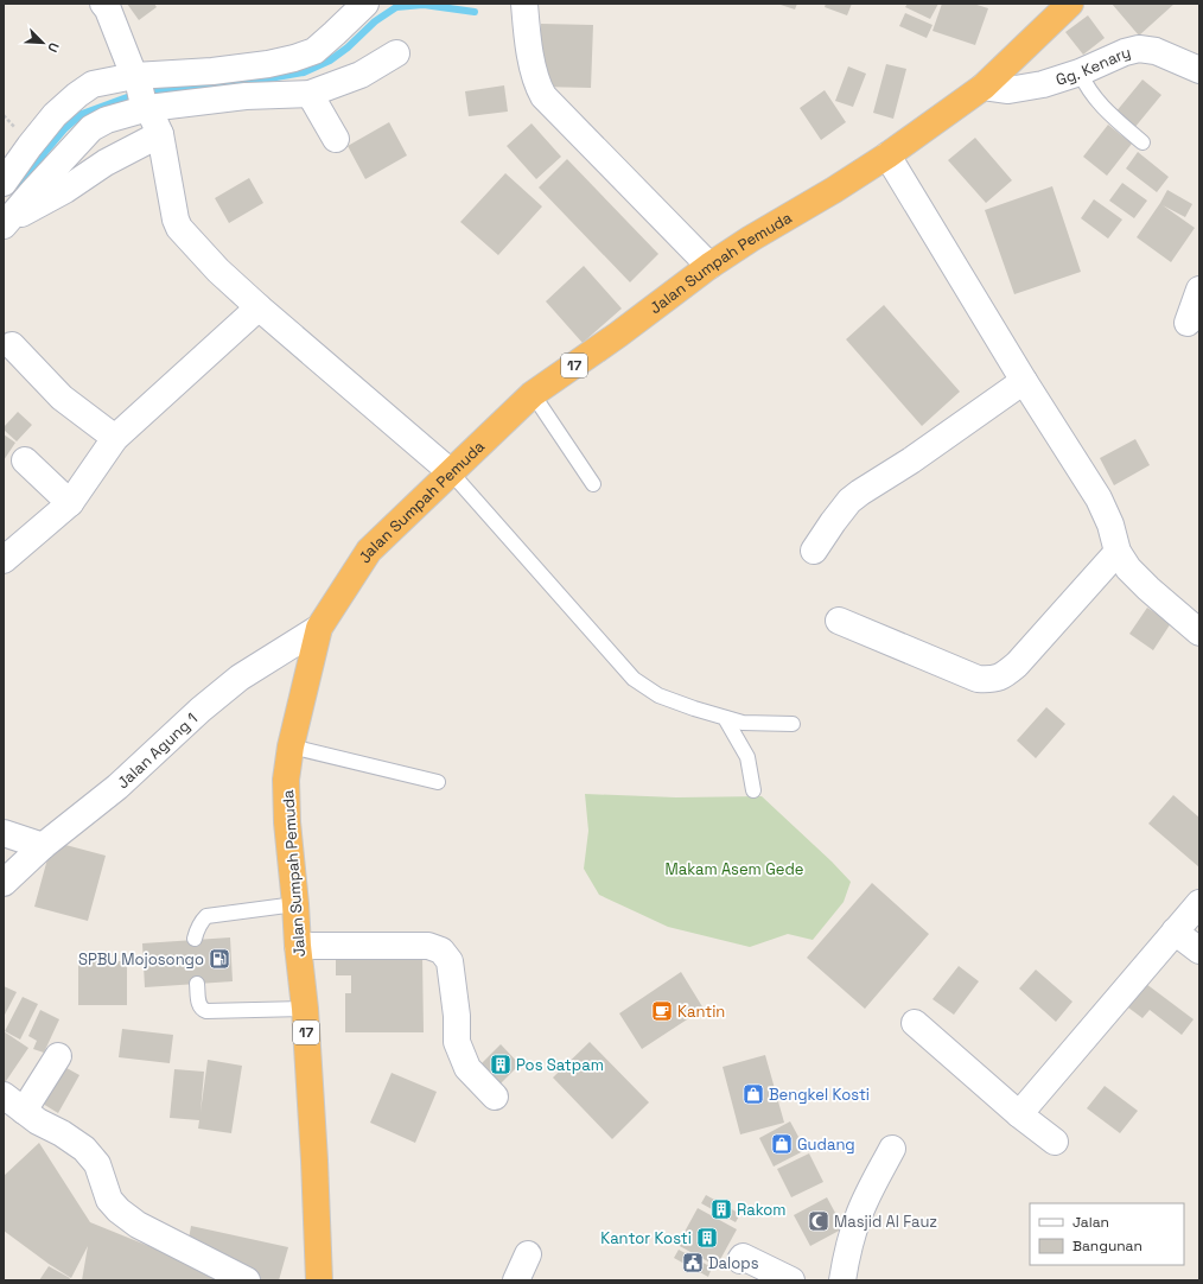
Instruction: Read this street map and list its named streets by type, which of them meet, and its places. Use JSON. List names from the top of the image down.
{
  "streets": {
    "highway": ["Jalan Sumpah Pemuda", "17"],
    "street": ["Gg. Kenary", "Jalan Agung 1"]
  },
  "crossings": [
    ["Gg. Kenary", "Jalan Sumpah Pemuda"],
    ["Jalan Sumpah Pemuda", "Jalan Agung 1"]
  ],
  "parks": ["Makam Asem Gede"],
  "places": {
    "fuel station": ["SPBU Mojosongo"],
    "cafe": ["Kantin"],
    "building": ["Pos Satpam", "Rakom", "Kantor Kosti"],
    "shop": ["Bengkel Kosti", "Gudang"],
    "mosque": ["Masjid Al Fauz"],
    "public building": ["Dalops"]
  },
  "legend": ["Jalan", "Bangunan"],
  "north": "bottom right"
}
